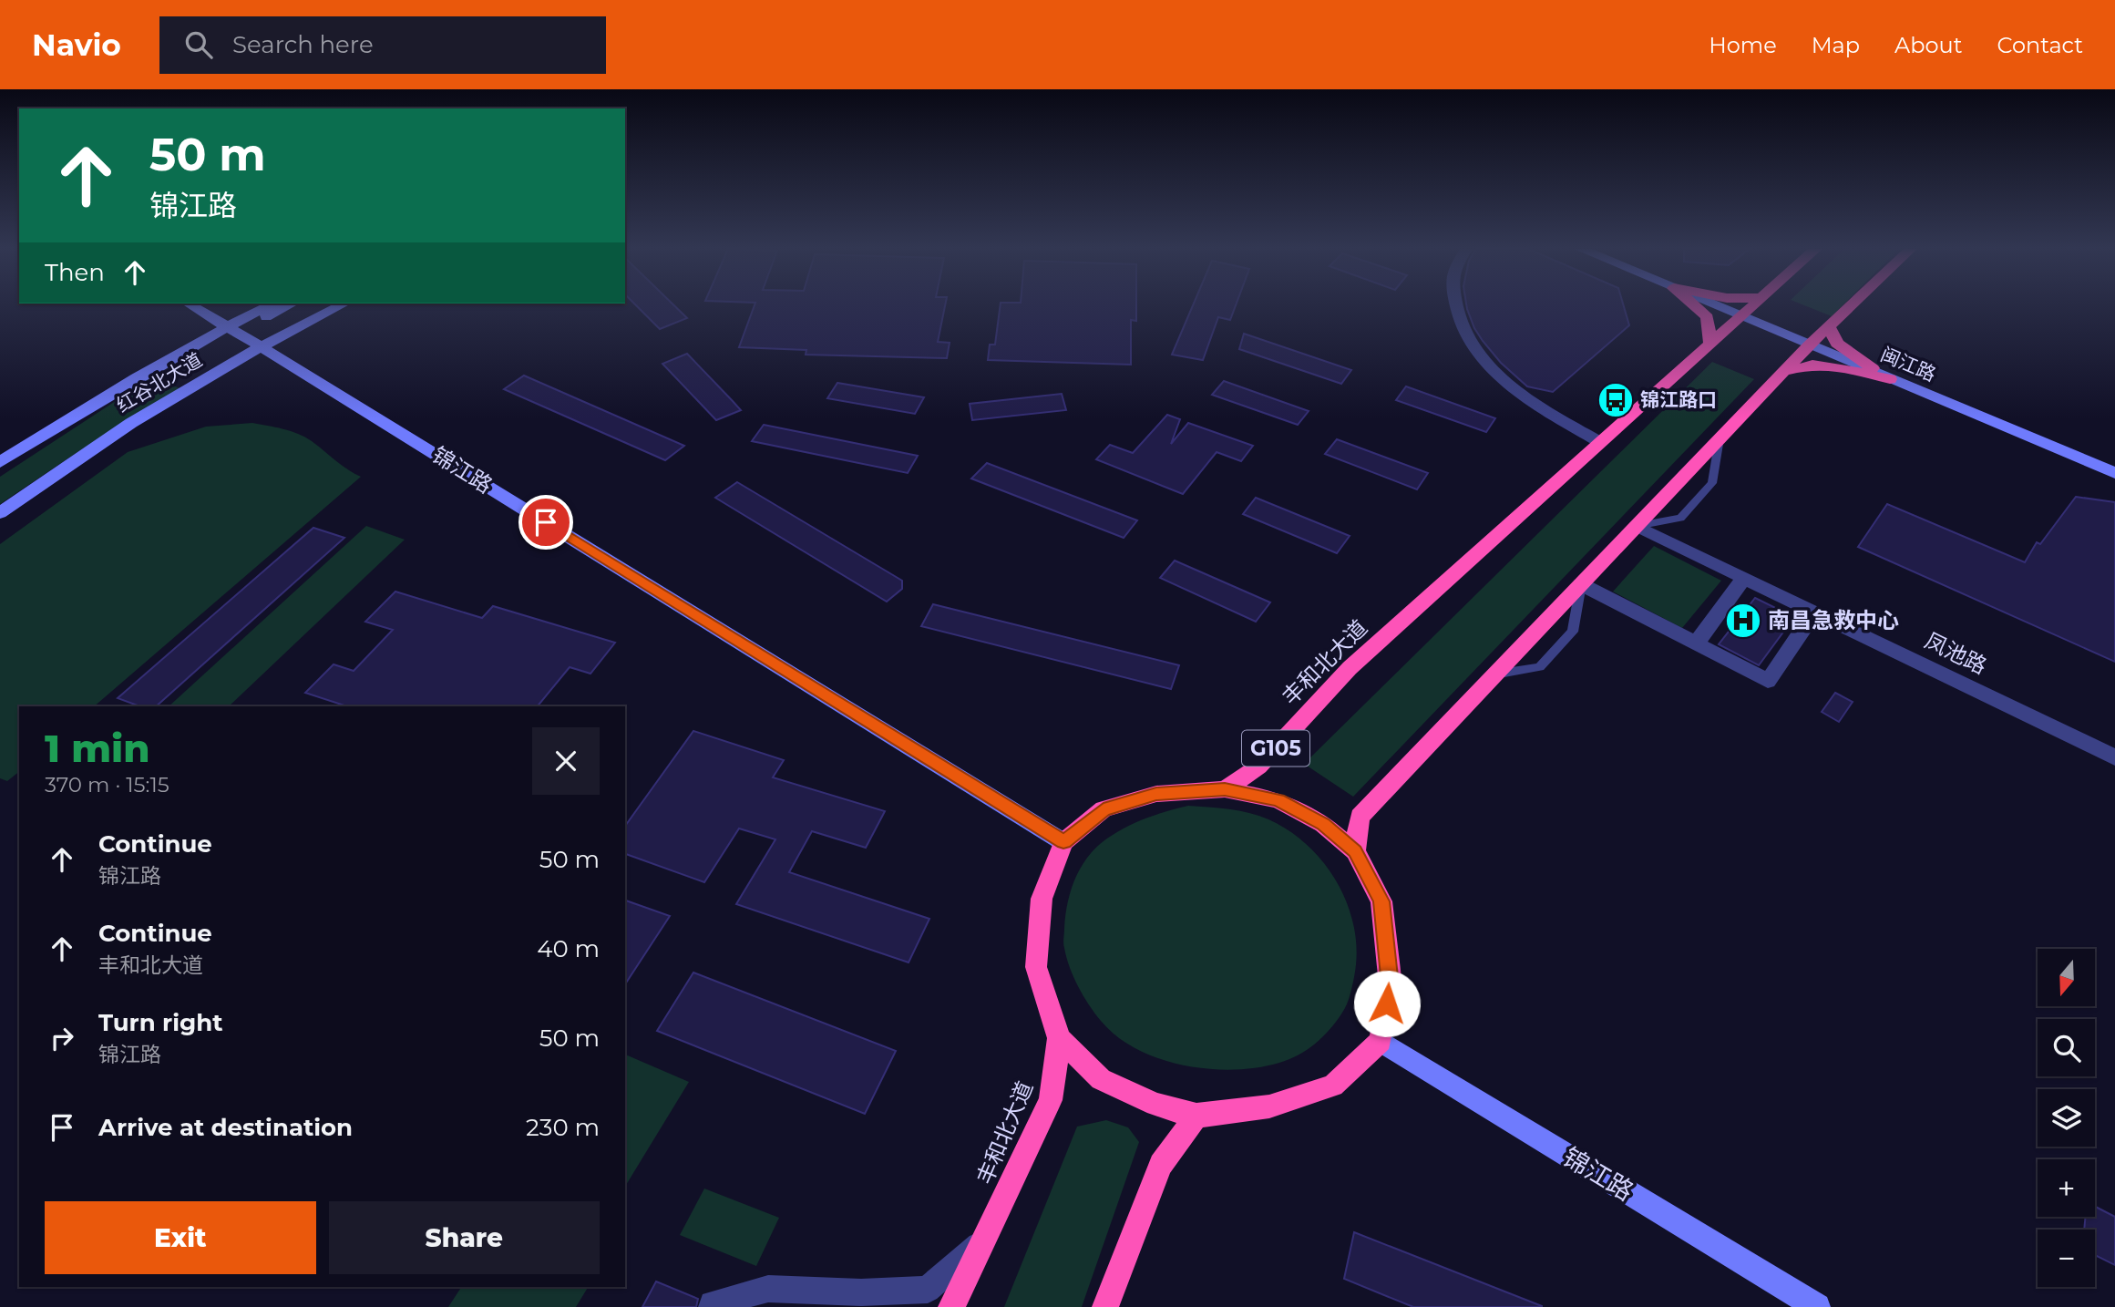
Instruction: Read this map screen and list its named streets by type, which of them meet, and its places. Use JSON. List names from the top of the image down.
{
  "streets": {
    "highway": ["丰和北大道", "G105"],
    "main road": ["闽江路", "红谷北大道", "锦江路"],
    "street": ["凤池路"]
  },
  "crossings": [
    ["闽江路", "丰和北大道"],
    ["红谷北大道", "锦江路"],
    ["锦江路", "丰和北大道"]
  ],
  "places": {
    "bus stop": ["锦江路口"],
    "hospital": ["南昌急救中心"]
  },
  "north": "bottom",
  "page": {
    "header": "Navio",
    "search": "Search here",
    "nav": [
      "Home",
      "Map",
      "About",
      "Contact"
    ],
    "turn": ["50 m", "锦江路"],
    "then": "Then",
    "heading": ["1 min", "370 m · 15:15"],
    "list": [
      {
        "name": "Continue",
        "note": "锦江路",
        "value": "50 m"
      },
      {
        "name": "Continue",
        "note": "丰和北大道",
        "value": "40 m"
      },
      {
        "name": "Turn right",
        "note": "锦江路",
        "value": "50 m"
      },
      {
        "name": "Arrive at destination",
        "value": "230 m"
      }
    ],
    "map_buttons": ["+", "−"],
    "buttons": ["Exit", "Share"]
  }
}
